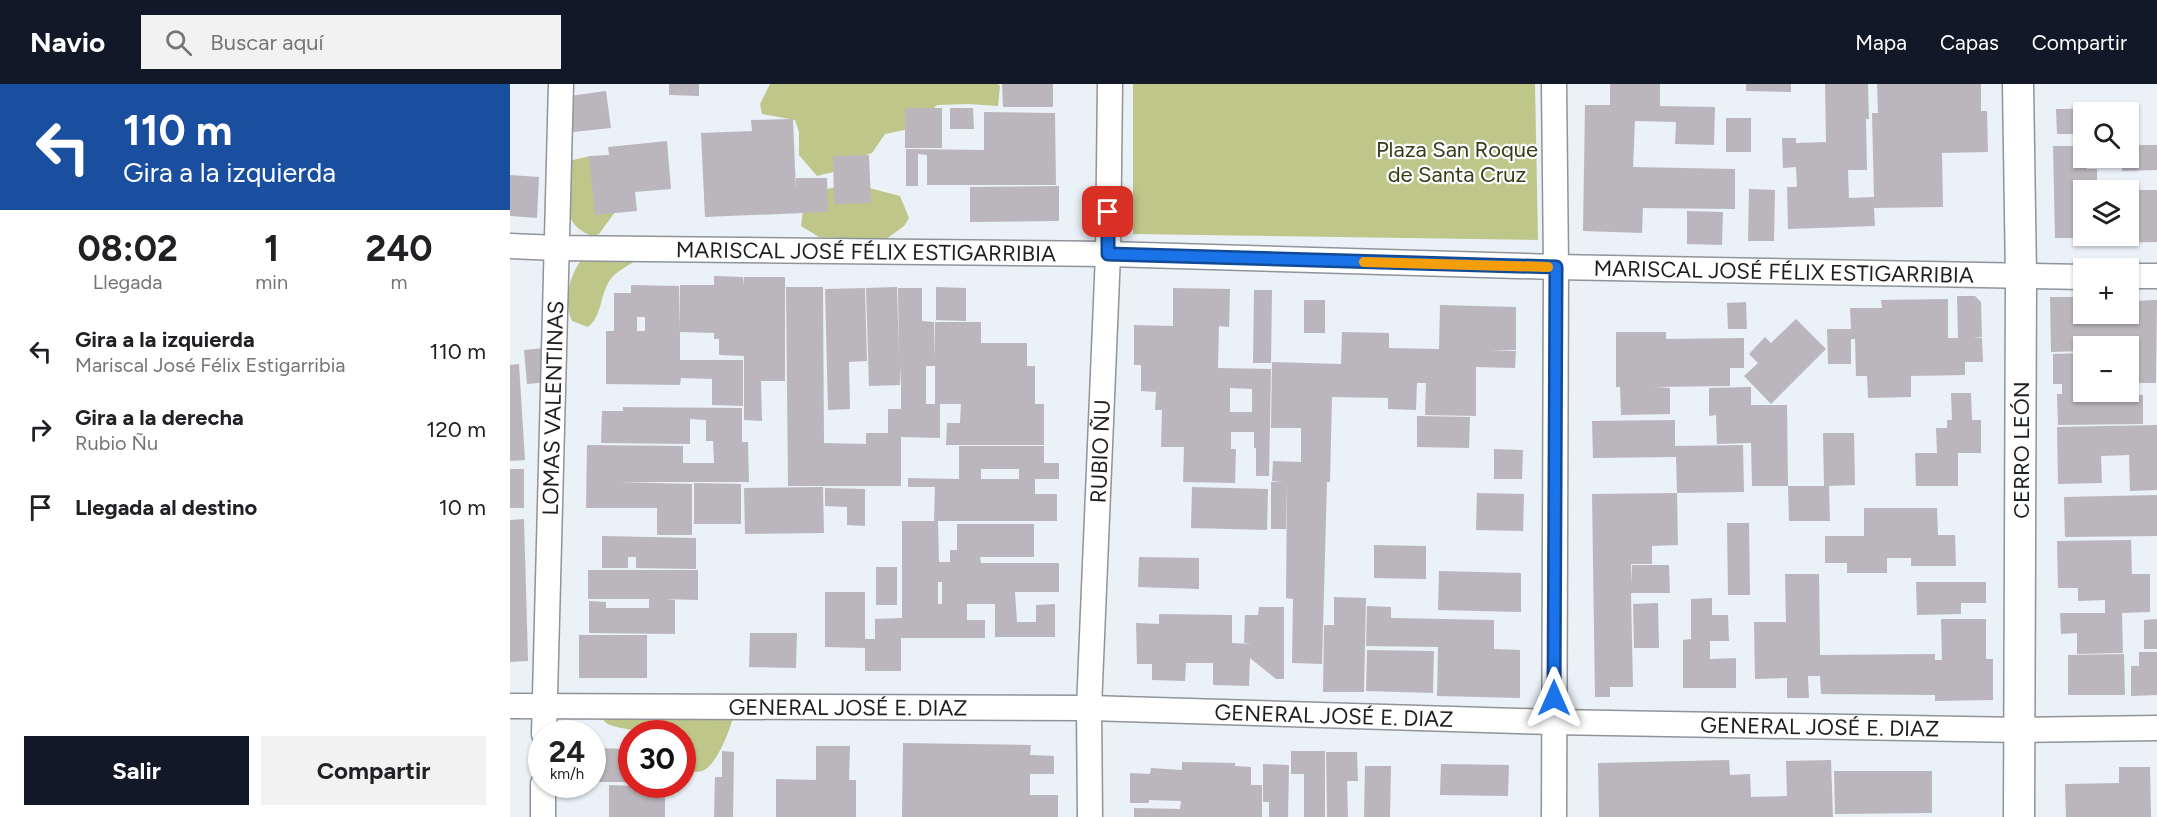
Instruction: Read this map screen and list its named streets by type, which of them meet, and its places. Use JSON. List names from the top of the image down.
{
  "streets": {
    "street": [
      "MARISCAL JOSÉ FÉLIX ESTIGARRIBIA",
      "LOMAS VALENTINAS",
      "CERRO LEÓN",
      "RUBIO ÑU",
      "GENERAL JOSÉ E. DIAZ"
    ]
  },
  "crossings": [
    ["MARISCAL JOSÉ FÉLIX ESTIGARRIBIA", "LOMAS VALENTINAS"],
    ["MARISCAL JOSÉ FÉLIX ESTIGARRIBIA", "CERRO LEÓN"],
    ["MARISCAL JOSÉ FÉLIX ESTIGARRIBIA", "RUBIO ÑU"],
    ["LOMAS VALENTINAS", "GENERAL JOSÉ E. DIAZ"],
    ["CERRO LEÓN", "GENERAL JOSÉ E. DIAZ"],
    ["RUBIO ÑU", "GENERAL JOSÉ E. DIAZ"]
  ],
  "parks": ["Plaza San Roque de Santa Cruz"],
  "page": {
    "header": "Navio",
    "search": "Buscar aquí",
    "nav": ["Mapa", "Capas", "Compartir"],
    "turn": ["110 m", "Gira a la izquierda"],
    "map_buttons": ["+", "−"],
    "eta": [
      "08:02",
      "Llegada",
      "1",
      "min",
      "240",
      "m"
    ],
    "list": [
      {
        "name": "Gira a la izquierda",
        "note": "Mariscal José Félix Estigarribia",
        "value": "110 m"
      },
      {
        "name": "Gira a la derecha",
        "note": "Rubio Ñu",
        "value": "120 m"
      },
      {
        "name": "Llegada al destino",
        "value": "10 m"
      }
    ],
    "speed": "24 km/h",
    "limit": "30",
    "buttons": ["Salir", "Compartir"]
  }
}
